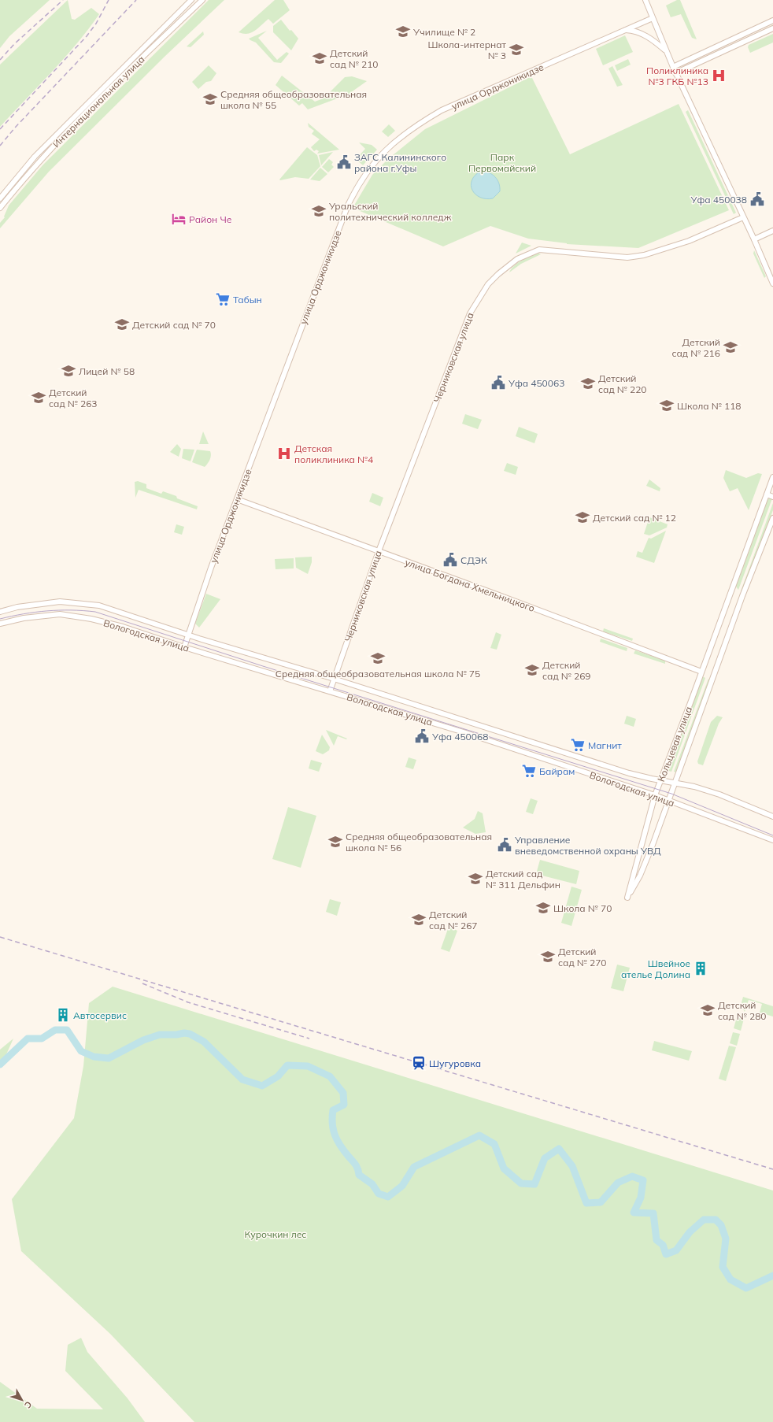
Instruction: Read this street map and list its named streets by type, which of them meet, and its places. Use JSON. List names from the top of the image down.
{
  "streets": {
    "main road": [
      "улица Орджоникидзе",
      "Интернациональная улица",
      "Черниковская улица",
      "улица Богдана Хмельницкого",
      "Вологодская улица",
      "Кольцевая улица"
    ]
  },
  "crossings": [
    ["улица Орджоникидзе", "улица Богдана Хмельницкого"],
    ["улица Орджоникидзе", "Вологодская улица"],
    ["Черниковская улица", "улица Богдана Хмельницкого"],
    ["Черниковская улица", "Вологодская улица"],
    ["улица Богдана Хмельницкого", "Кольцевая улица"],
    ["Вологодская улица", "Кольцевая улица"]
  ],
  "parks": ["Парк Первомайский", "Курочкин лес"],
  "places": {
    "school or university": [
      "Училище № 2",
      "Школа-интернат № 3",
      "Детский сад № 210",
      "Средняя общеобразовательная школа № 55",
      "Уральский политехнический колледж",
      "Детский сад № 70",
      "Детский сад № 216",
      "Лицей № 58",
      "Детский сад № 220",
      "Детский сад № 263",
      "Школа № 118",
      "Детский сад № 12",
      "Средняя общеобразовательная школа № 75",
      "Детский сад № 269",
      "Средняя общеобразовательная школа № 56",
      "Детский сад № 311 Дельфин",
      "Школа № 70",
      "Детский сад № 267",
      "Детский сад № 270",
      "Детский сад № 280"
    ],
    "hospital": ["Поликлиника №3 ГКБ №13", "Детская поликлиника №4"],
    "public building": [
      "ЗАГС Калининского района г.Уфы",
      "Уфа 450038",
      "Уфа 450063",
      "СДЭК",
      "Уфа 450068",
      "Управление вневедомственной охраны УВД"
    ],
    "hotel": ["Район Че"],
    "supermarket": ["Табын", "Магнит", "Байрам"],
    "building": ["Швейное ателье Долина", "Автосервис"],
    "station": ["Шугуровка"]
  },
  "north": "bottom right"
}
